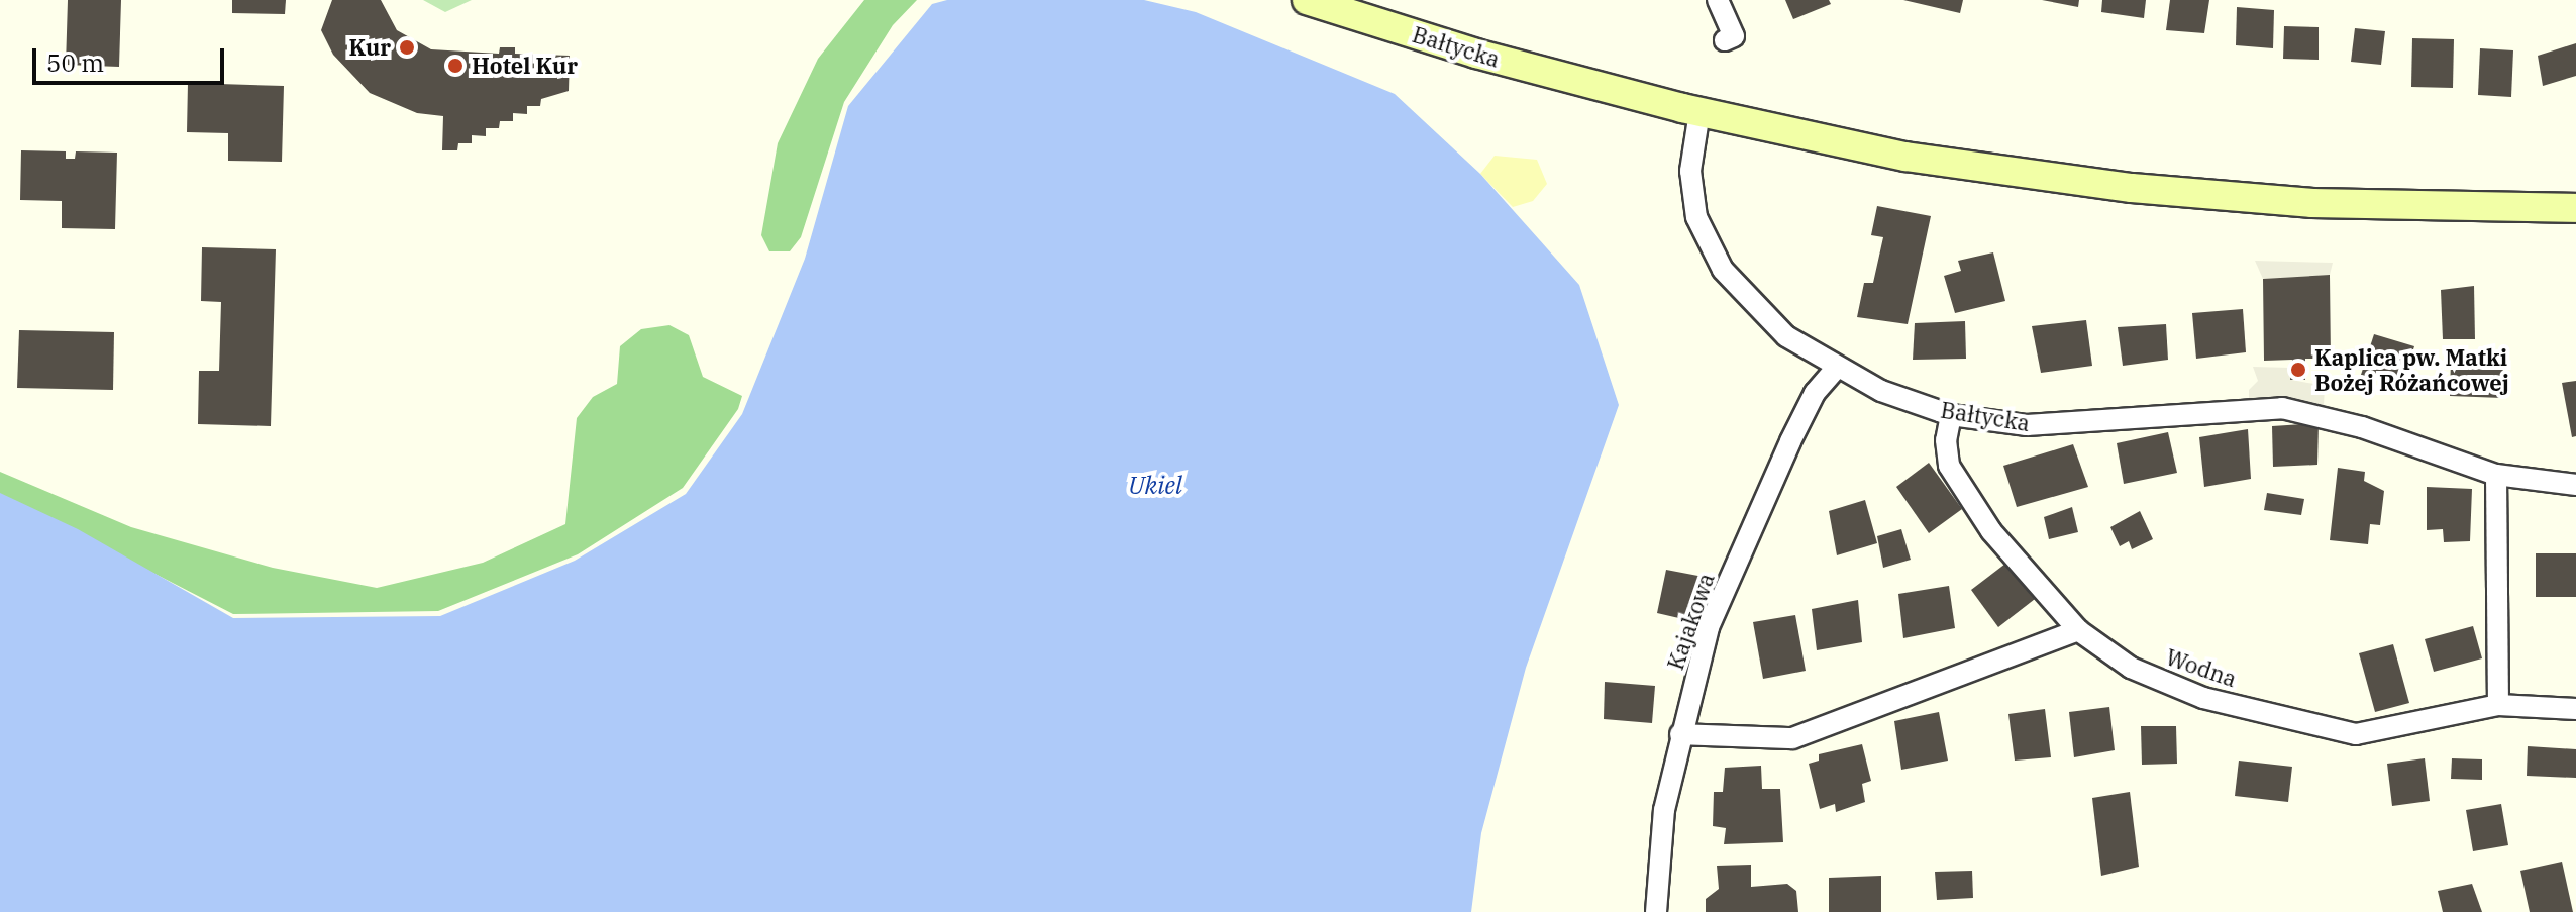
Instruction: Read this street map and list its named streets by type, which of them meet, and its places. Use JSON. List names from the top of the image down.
{
  "streets": {
    "main road": ["Bałtycka"],
    "street": ["Kajakowa", "Wodna"]
  },
  "crossings": [
    ["Bałtycka", "Kajakowa"],
    ["Bałtycka", "Wodna"]
  ],
  "water": ["Ukiel"],
  "places": ["Kur", "Hotel Kur", "Kaplica pw. Matki Bożej Różańcowej"],
  "scale_bar": "50 m"
}
